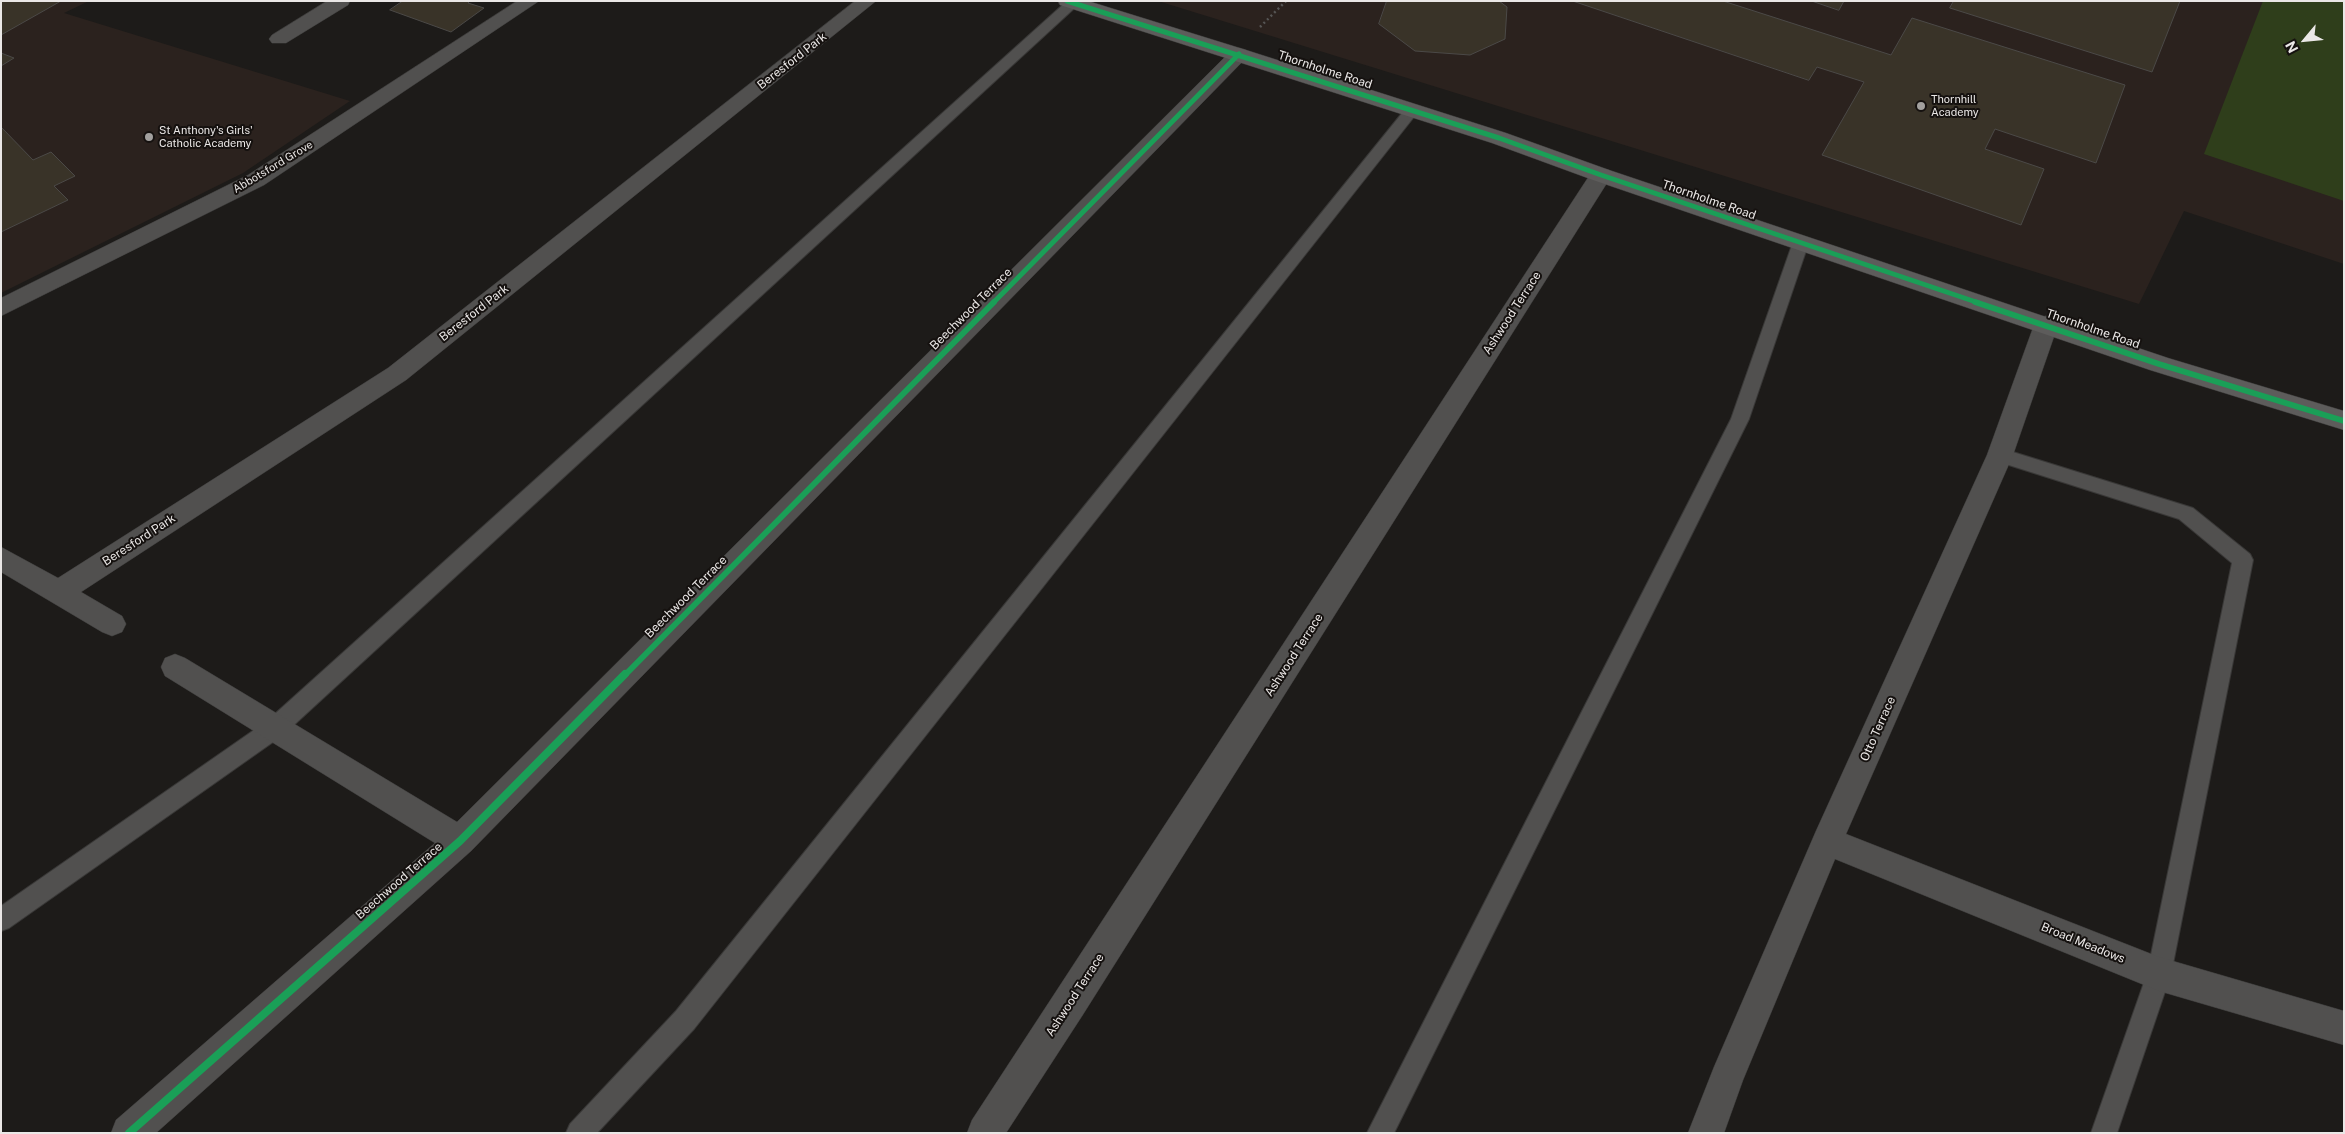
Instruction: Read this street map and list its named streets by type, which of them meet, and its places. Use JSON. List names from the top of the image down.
{
  "streets": {
    "street": [
      "Beresford Park",
      "Thornholme Road",
      "Abbotsford Grove",
      "Beechwood Terrace",
      "Ashwood Terrace",
      "Otto Terrace",
      "Broad Meadows"
    ]
  },
  "crossings": [
    ["Thornholme Road", "Beechwood Terrace"],
    ["Thornholme Road", "Ashwood Terrace"],
    ["Thornholme Road", "Otto Terrace"],
    ["Otto Terrace", "Broad Meadows"]
  ],
  "places": ["Thornhill Academy", "St Anthony's Girls' Catholic Academy"],
  "north": "bottom left"
}
